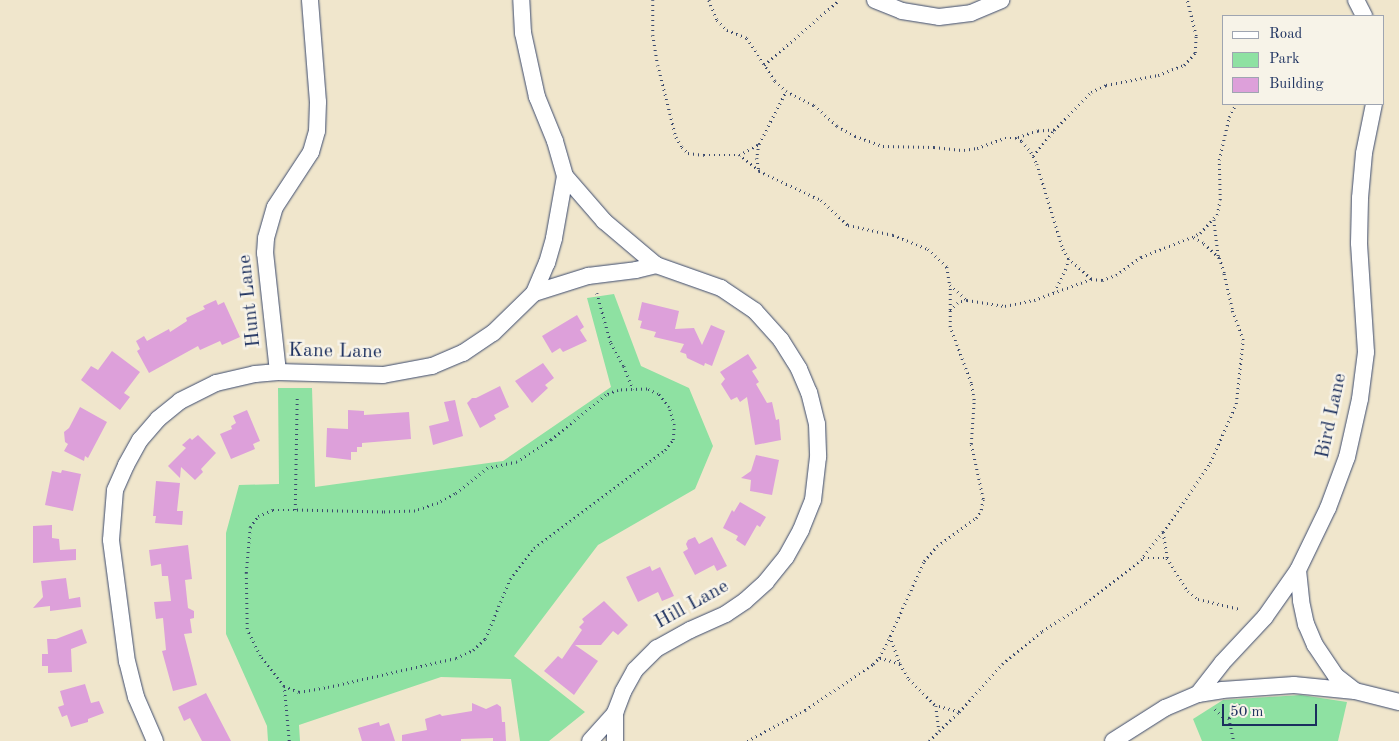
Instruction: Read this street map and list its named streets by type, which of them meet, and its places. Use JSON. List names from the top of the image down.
{
  "streets": {
    "street": [
      "Hunt Lane",
      "Kane Lane",
      "Bird Lane",
      "Hill Lane"
    ]
  },
  "crossings": [
    ["Hunt Lane", "Kane Lane"]
  ],
  "legend": ["Road", "Park", "Building"],
  "scale_bar": "50 m"
}
